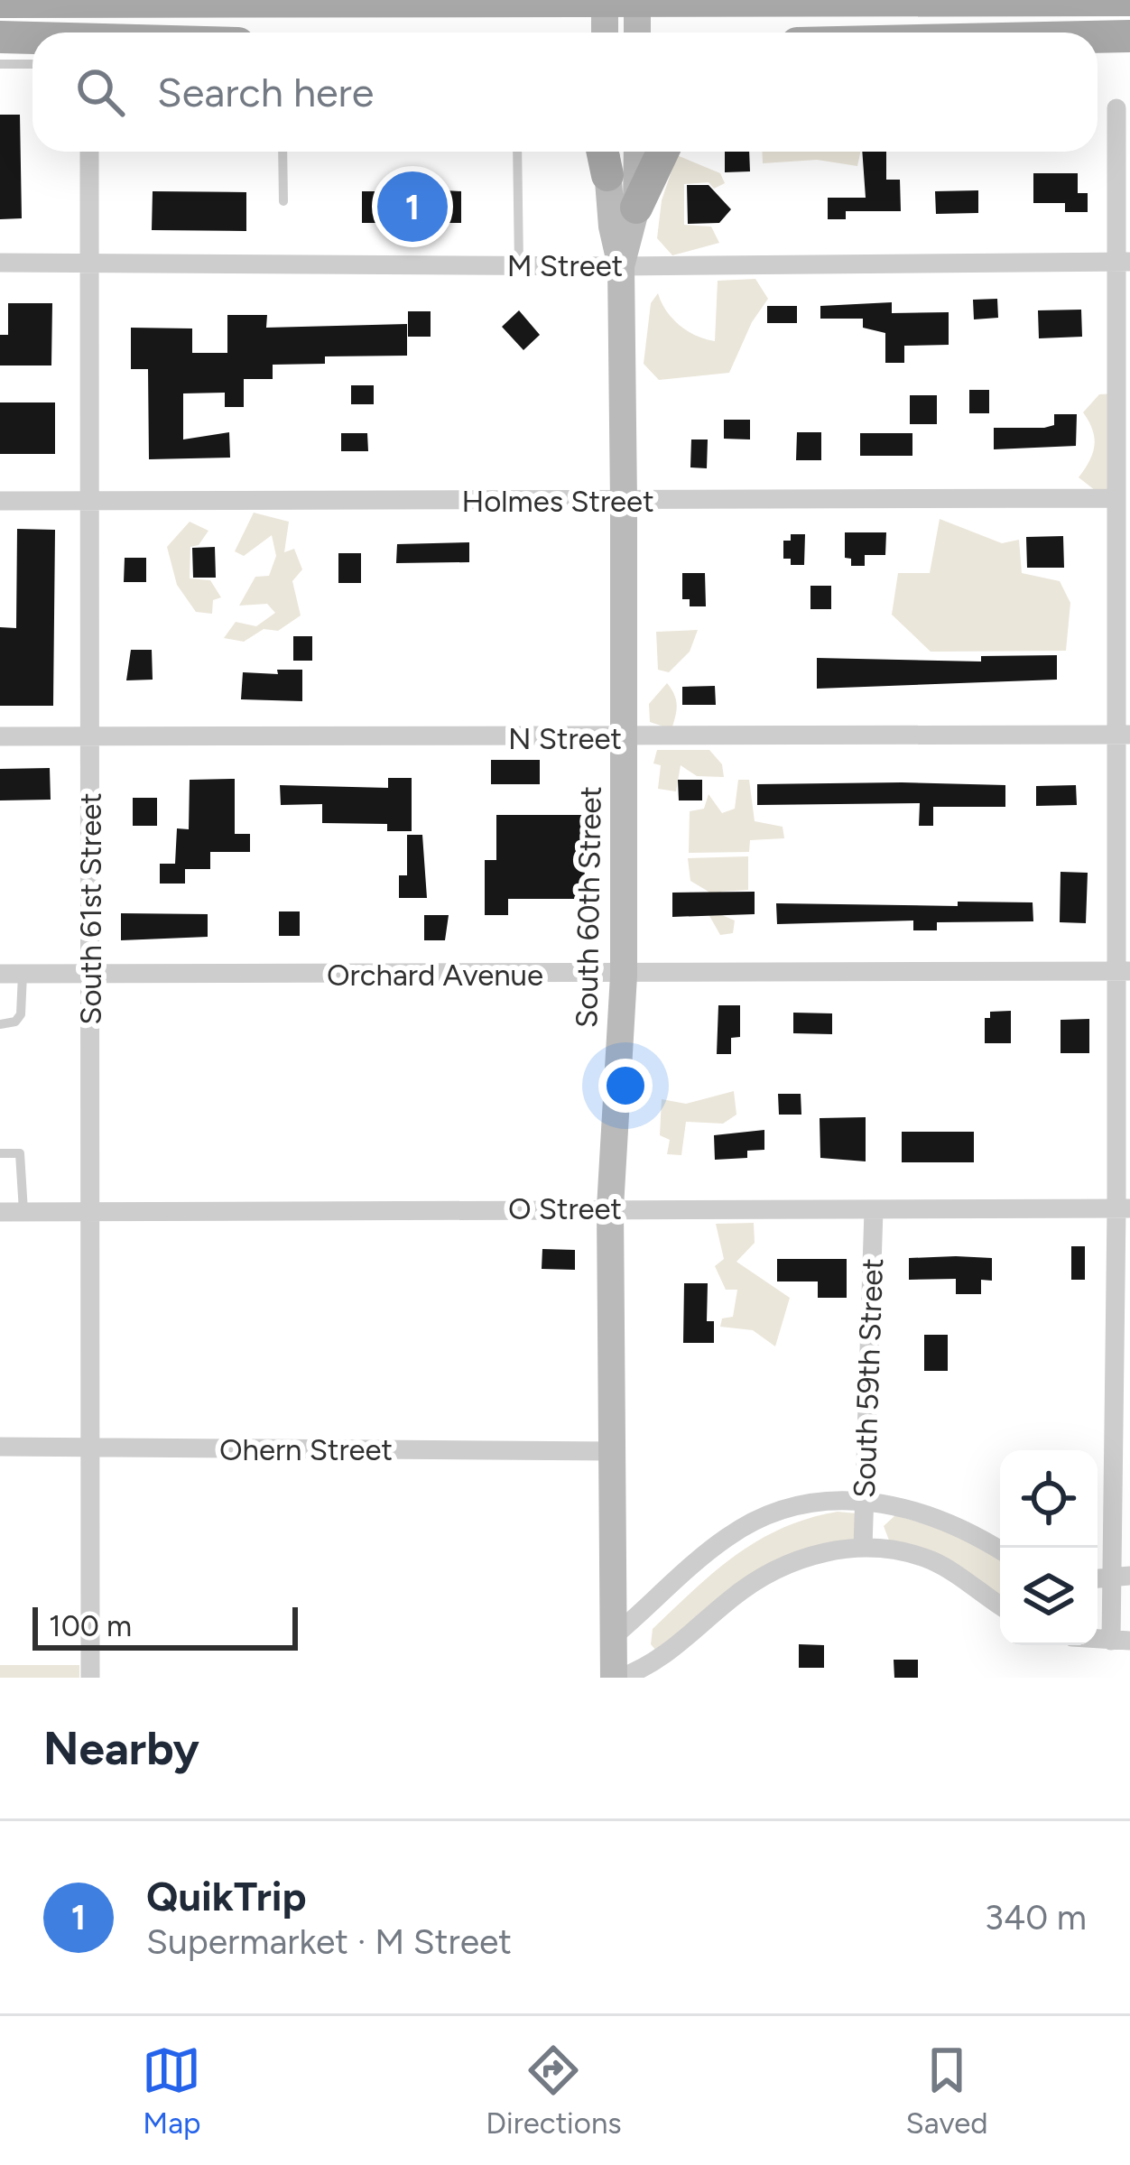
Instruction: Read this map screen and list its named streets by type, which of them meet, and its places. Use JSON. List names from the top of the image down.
{
  "streets": {
    "main road": ["South 60th Street"],
    "street": [
      "M Street",
      "Holmes Street",
      "N Street",
      "South 61st Street",
      "Orchard Avenue",
      "O Street",
      "South 59th Street",
      "Ohern Street"
    ]
  },
  "crossings": [
    ["M Street", "South 60th Street"],
    ["M Street", "South 61st Street"],
    ["Holmes Street", "South 60th Street"],
    ["Holmes Street", "South 61st Street"],
    ["N Street", "South 60th Street"],
    ["N Street", "South 61st Street"],
    ["South 60th Street", "Orchard Avenue"],
    ["South 60th Street", "O Street"],
    ["South 60th Street", "Ohern Street"],
    ["South 61st Street", "Orchard Avenue"],
    ["South 61st Street", "O Street"],
    ["South 61st Street", "Ohern Street"],
    ["O Street", "South 59th Street"]
  ],
  "scale_bar": "100 m",
  "page": {
    "search": "Search here",
    "pins": "1",
    "scale": "100 m",
    "heading": "Nearby",
    "list": [
      {
        "mark": "1",
        "name": "QuikTrip",
        "note": "Supermarket · M Street",
        "value": "340 m"
      }
    ],
    "nav": ["Map", "Directions", "Saved"]
  }
}
